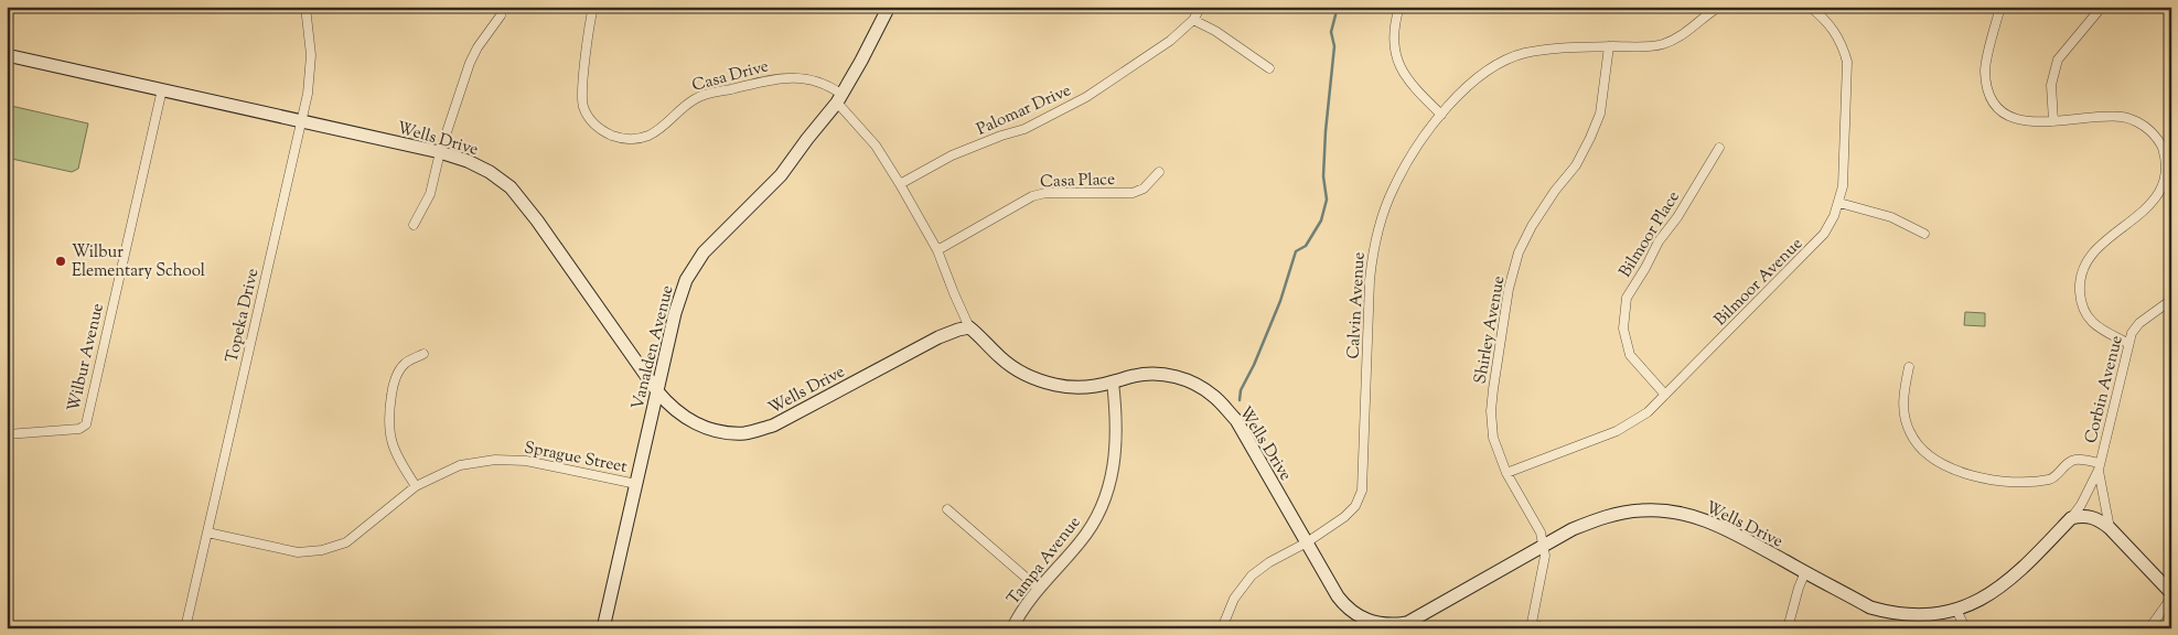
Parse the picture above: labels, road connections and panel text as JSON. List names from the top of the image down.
{
  "streets": {
    "main road": ["Wells Drive", "Vanalden Avenue"],
    "street": [
      "Casa Drive",
      "Palomar Drive",
      "Casa Place",
      "Bilmoor Place",
      "Bilmoor Avenue",
      "Calvin Avenue",
      "Topeka Drive",
      "Shirley Avenue",
      "Wilbur Avenue",
      "Corbin Avenue",
      "Sprague Street",
      "Tampa Avenue"
    ]
  },
  "crossings": [
    ["Casa Drive", "Palomar Drive"],
    ["Casa Drive", "Wells Drive"],
    ["Casa Drive", "Casa Place"],
    ["Casa Drive", "Vanalden Avenue"],
    ["Wells Drive", "Calvin Avenue"],
    ["Wells Drive", "Topeka Drive"],
    ["Wells Drive", "Shirley Avenue"],
    ["Wells Drive", "Vanalden Avenue"],
    ["Wells Drive", "Wilbur Avenue"],
    ["Wells Drive", "Corbin Avenue"],
    ["Wells Drive", "Tampa Avenue"],
    ["Bilmoor Place", "Bilmoor Avenue"],
    ["Bilmoor Avenue", "Shirley Avenue"],
    ["Calvin Avenue", "Shirley Avenue"],
    ["Topeka Drive", "Sprague Street"],
    ["Vanalden Avenue", "Sprague Street"]
  ],
  "places": ["Wilbur Elementary School"]
}
